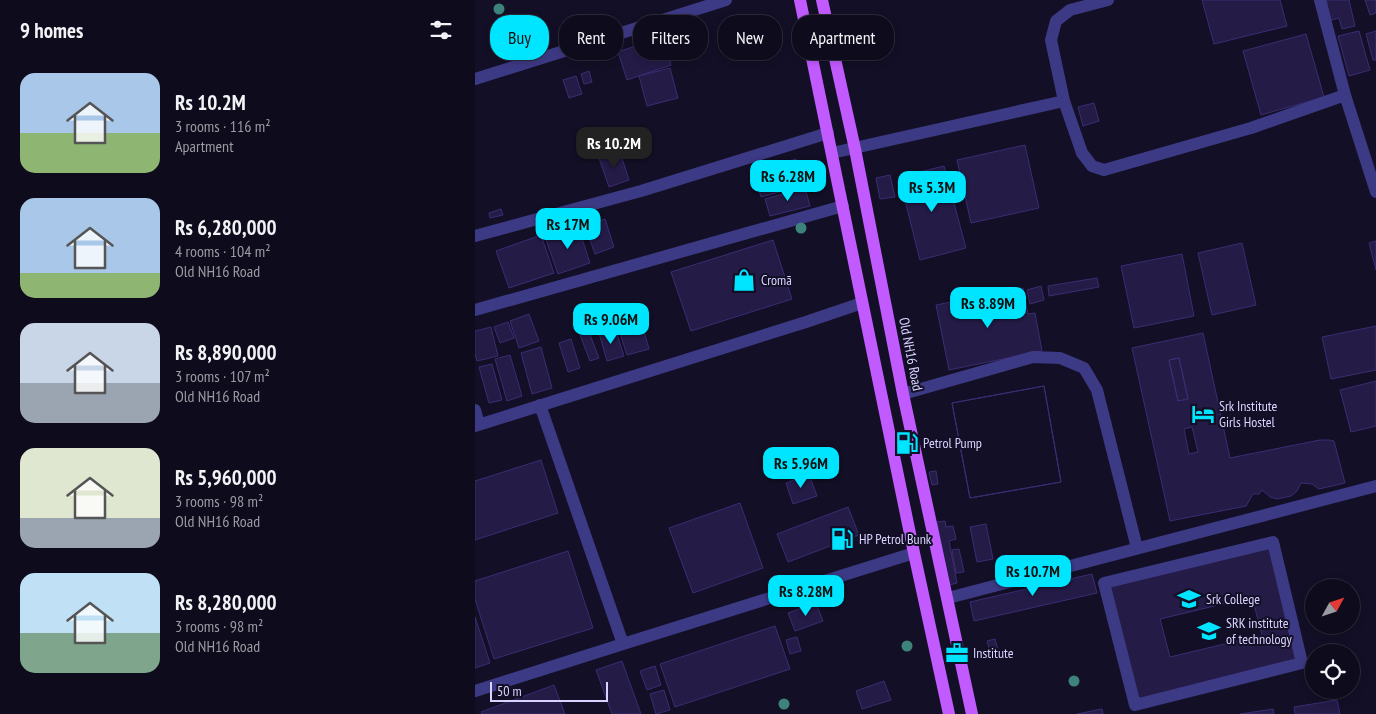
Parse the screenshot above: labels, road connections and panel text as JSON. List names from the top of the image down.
{
  "streets": {
    "main road": ["Old NH16 Road"]
  },
  "places": {
    "shop": ["Cromā"],
    "hotel": ["Srk Institute Girls Hostel"],
    "fuel station": ["Petrol Pump", "HP Petrol Bunk"],
    "school or university": ["Srk College", "SRK institute of technology"],
    "office": ["Institute"]
  },
  "scale_bar": "50 m",
  "north": "top right",
  "page": {
    "heading": "9 homes",
    "chip": [
      "Buy",
      "Rent",
      "Filters",
      "New",
      "Apartment"
    ],
    "list": [
      {
        "name": "Rs 10.2M",
        "note": "3 rooms · 116 m² · Apartment"
      },
      {
        "name": "Rs 6,280,000",
        "note": "4 rooms · 104 m² · Old NH16 Road"
      },
      {
        "name": "Rs 8,890,000",
        "note": "3 rooms · 107 m² · Old NH16 Road"
      },
      {
        "name": "Rs 5,960,000",
        "note": "3 rooms · 98 m² · Old NH16 Road"
      },
      {
        "name": "Rs 8,280,000",
        "note": "3 rooms · 98 m² · Old NH16 Road"
      }
    ],
    "price": [
      "Rs 10.2M",
      "Rs 6.28M",
      "Rs 5.3M",
      "Rs 17M",
      "Rs 8.89M",
      "Rs 9.06M",
      "Rs 5.96M",
      "Rs 10.7M",
      "Rs 8.28M"
    ],
    "scale": "50 m"
  }
}
